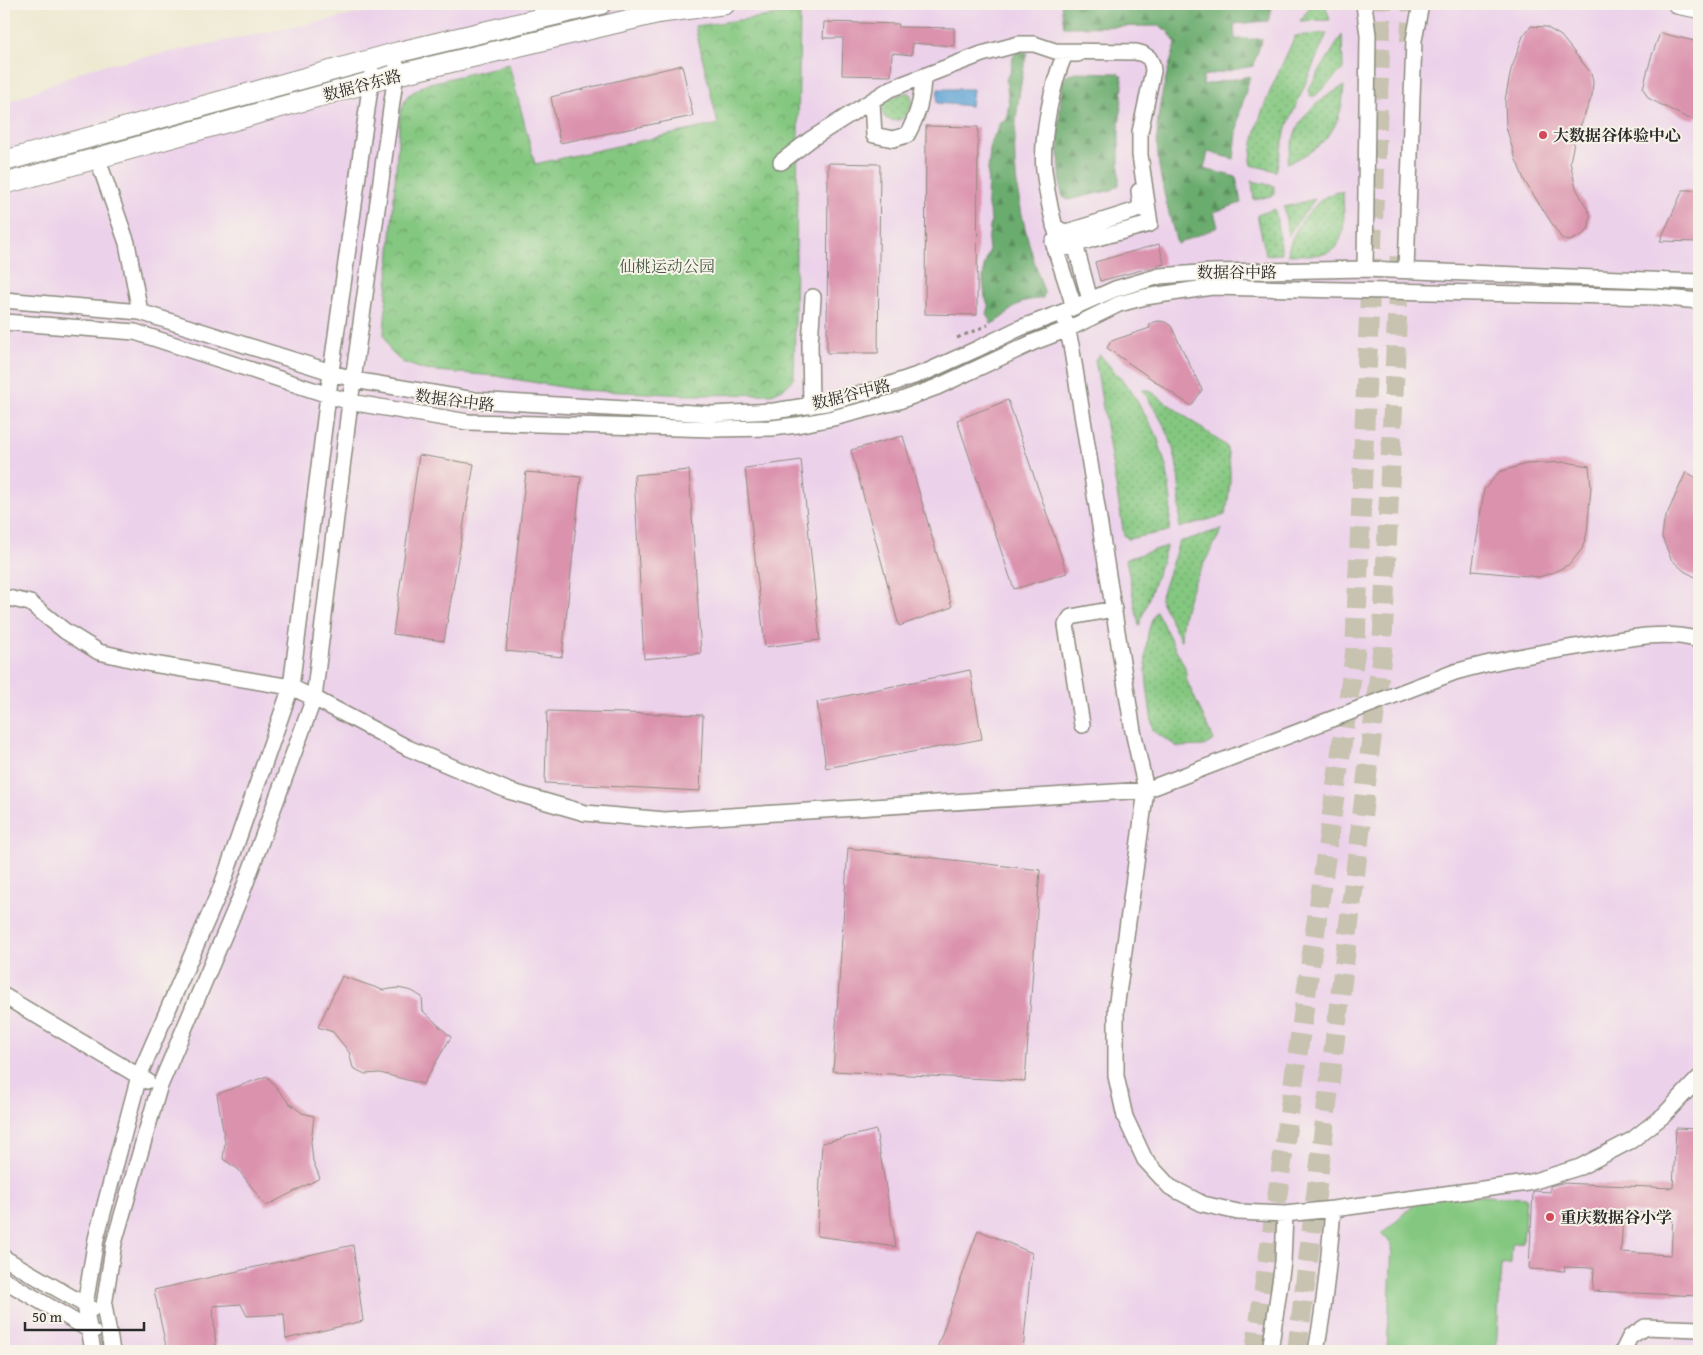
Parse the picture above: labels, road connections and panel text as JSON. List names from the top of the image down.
{
  "streets": {
    "main road": ["数据谷东路"],
    "street": ["数据谷中路"]
  },
  "parks": ["仙桃运动公园"],
  "places": ["大数据谷体验中心", "重庆数据谷小学"],
  "scale_bar": "50 m"
}
